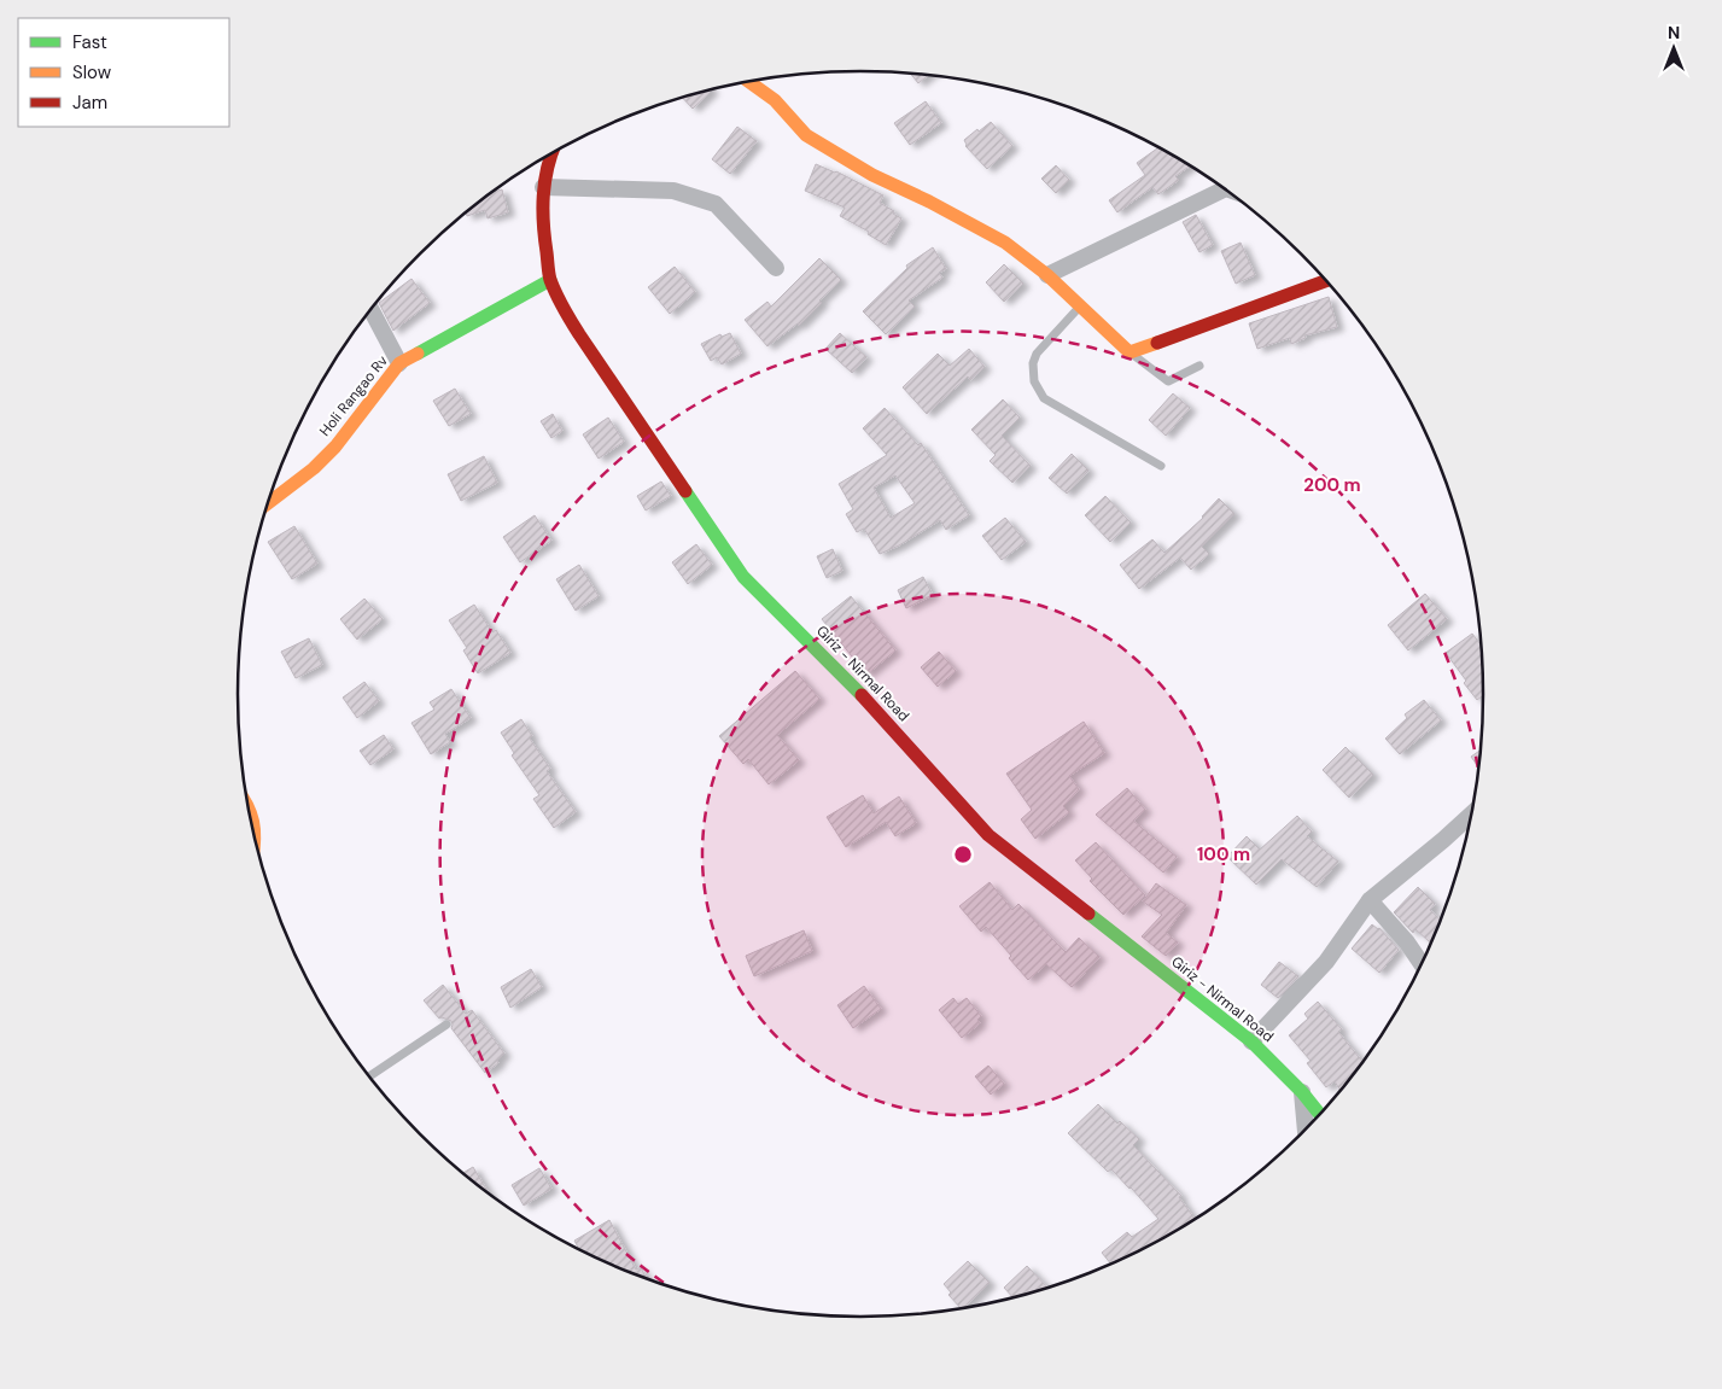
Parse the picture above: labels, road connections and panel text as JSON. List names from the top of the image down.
{
  "streets": {
    "main road": ["Holi Rangao Rv", "Giriz - Nirmal Road"]
  },
  "crossings": [
    ["Holi Rangao Rv", "Giriz - Nirmal Road"]
  ],
  "legend": ["Fast", "Slow", "Jam"],
  "north": "top",
  "rings": ["200 m", "100 m"]
}
